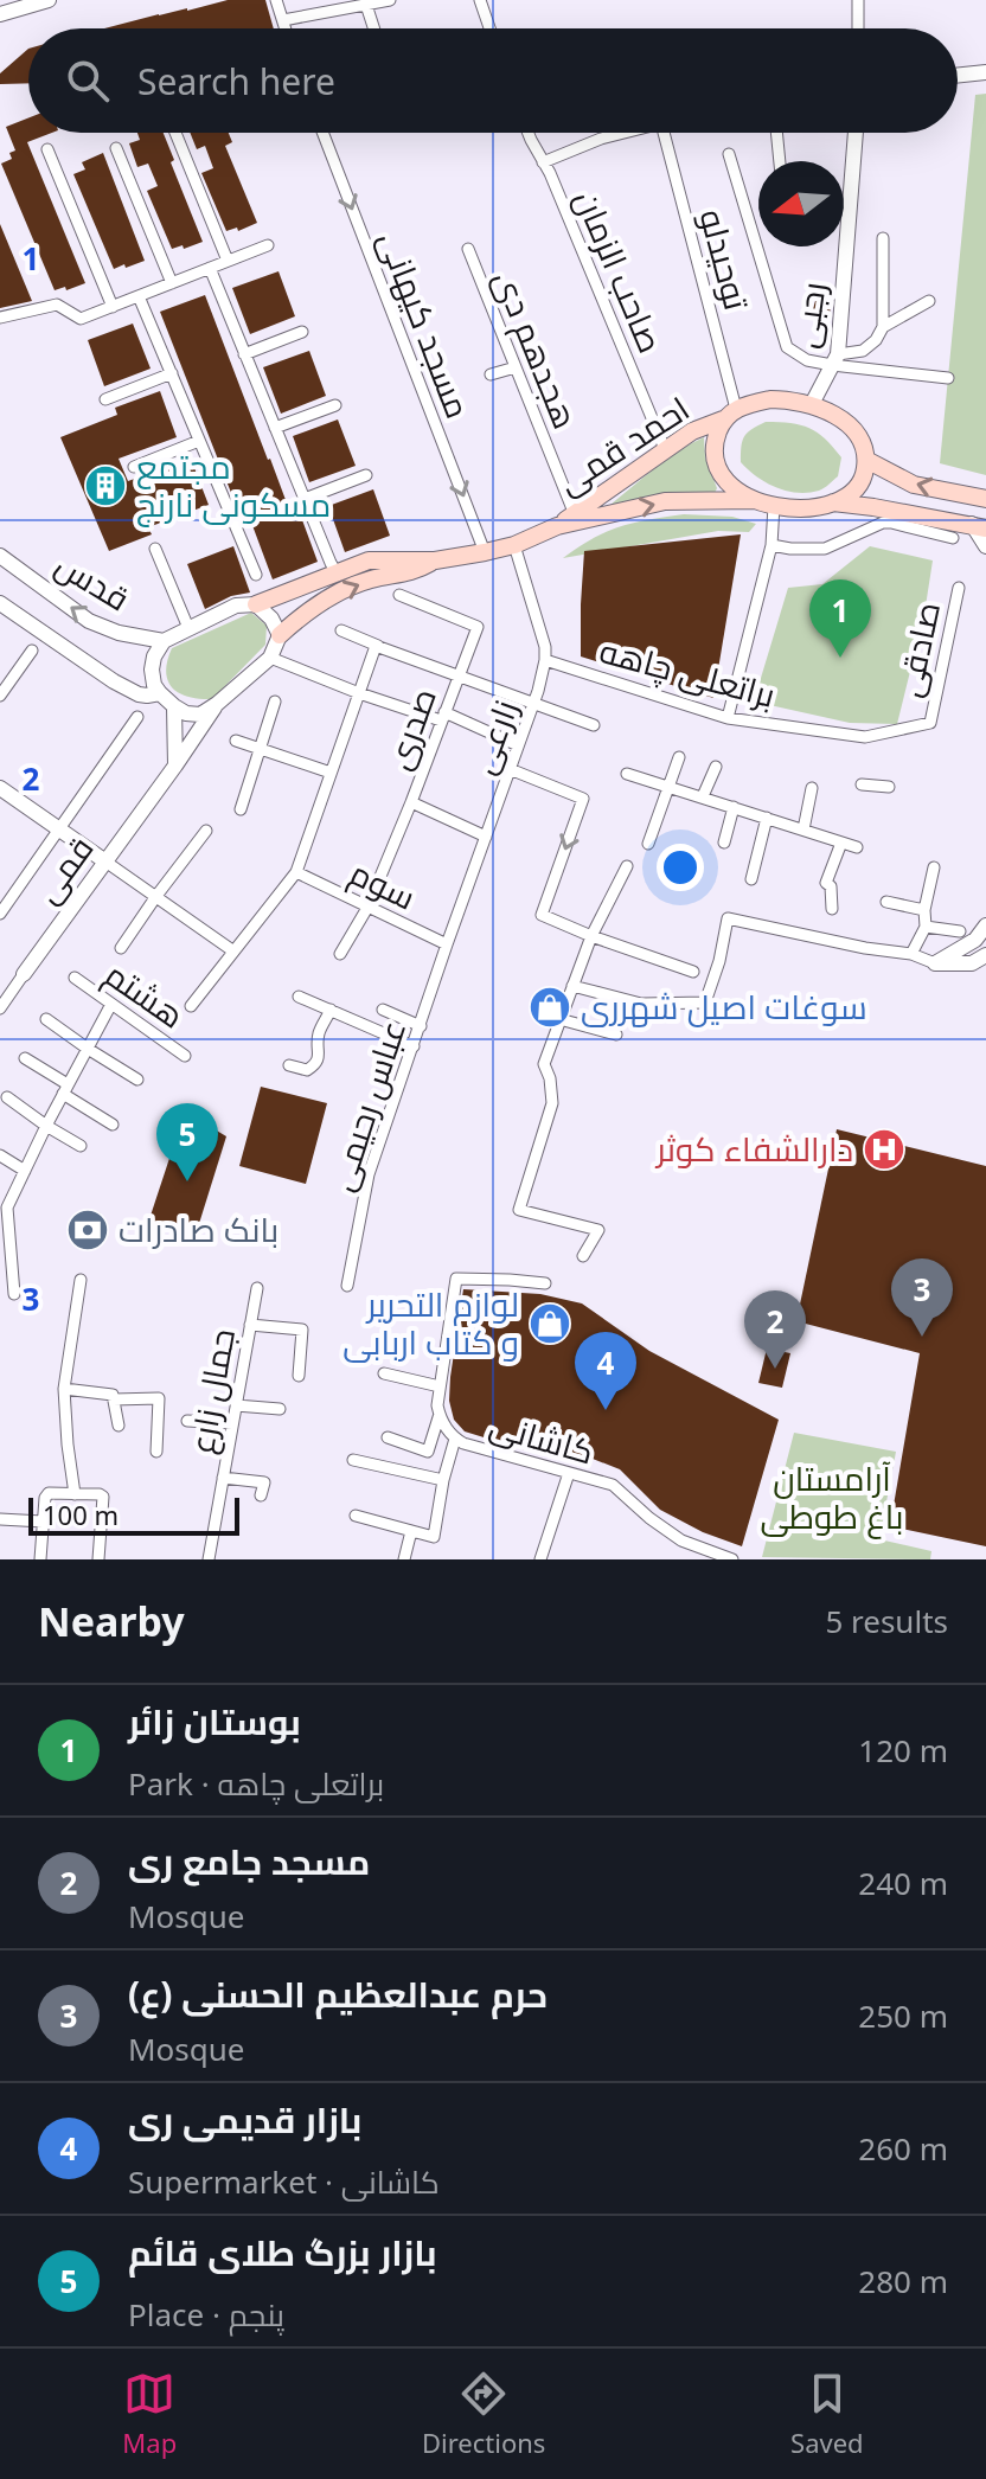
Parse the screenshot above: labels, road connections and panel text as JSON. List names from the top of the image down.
{
  "streets": {
    "main road": ["احمد قمی"],
    "street": [
      "توحیدلو",
      "صاحب الزمان",
      "رجبی",
      "مسجد کیهانی",
      "هجدهم دی",
      "قدس",
      "صادقی",
      "براتعلی چاهه",
      "صدری",
      "زارعی",
      "قمی",
      "سوم",
      "هشتم",
      "عباس رحیمی",
      "جمال زارع",
      "کاشانی"
    ]
  },
  "crossings": [
    ["توحیدلو", "رجبی"],
    ["توحیدلو", "احمد قمی"],
    ["صاحب الزمان", "احمد قمی"],
    ["رجبی", "احمد قمی"],
    ["مسجد کیهانی", "احمد قمی"],
    ["هجدهم دی", "احمد قمی"],
    ["احمد قمی", "زارعی"],
    ["قدس", "قمی"],
    ["صادقی", "براتعلی چاهه"],
    ["براتعلی چاهه", "زارعی"],
    ["صدری", "سوم"],
    ["زارعی", "سوم"],
    ["زارعی", "عباس رحیمی"],
    ["سوم", "عباس رحیمی"]
  ],
  "one_way": ["مسجد کیهانی"],
  "parks": ["آرامستان باغ طوطی"],
  "places": {
    "building": ["مجتمع مسکونی نارنج"],
    "shop": ["سوغات اصیل شهرری", "لوازم التحریر و کتاب اربابی"],
    "hospital": ["دارالشفاء کوثر"],
    "bank": ["بانک صادرات"]
  },
  "scale_bar": "100 m",
  "north": "left",
  "page": {
    "search": "Search here",
    "pins": [
      "1",
      "5",
      "3",
      "2",
      "4"
    ],
    "scale": "100 m",
    "heading": ["Nearby", "5 results"],
    "list": [
      {
        "mark": "1",
        "name": "بوستان زائر",
        "note": "Park · براتعلی چاهه",
        "value": "120 m"
      },
      {
        "mark": "2",
        "name": "مسجد جامع ری",
        "note": "Mosque",
        "value": "240 m"
      },
      {
        "mark": "3",
        "name": "حرم عبدالعظیم الحسنی (ع)",
        "note": "Mosque",
        "value": "250 m"
      },
      {
        "mark": "4",
        "name": "بازار قدیمی ری",
        "note": "Supermarket · کاشانی",
        "value": "260 m"
      },
      {
        "mark": "5",
        "name": "بازار بزرگ طلای قائم",
        "note": "Place · پنجم",
        "value": "280 m"
      }
    ],
    "nav": ["Map", "Directions", "Saved"]
  },
  "grid": {
    "rows": ["1", "2", "3"]
  }
}
